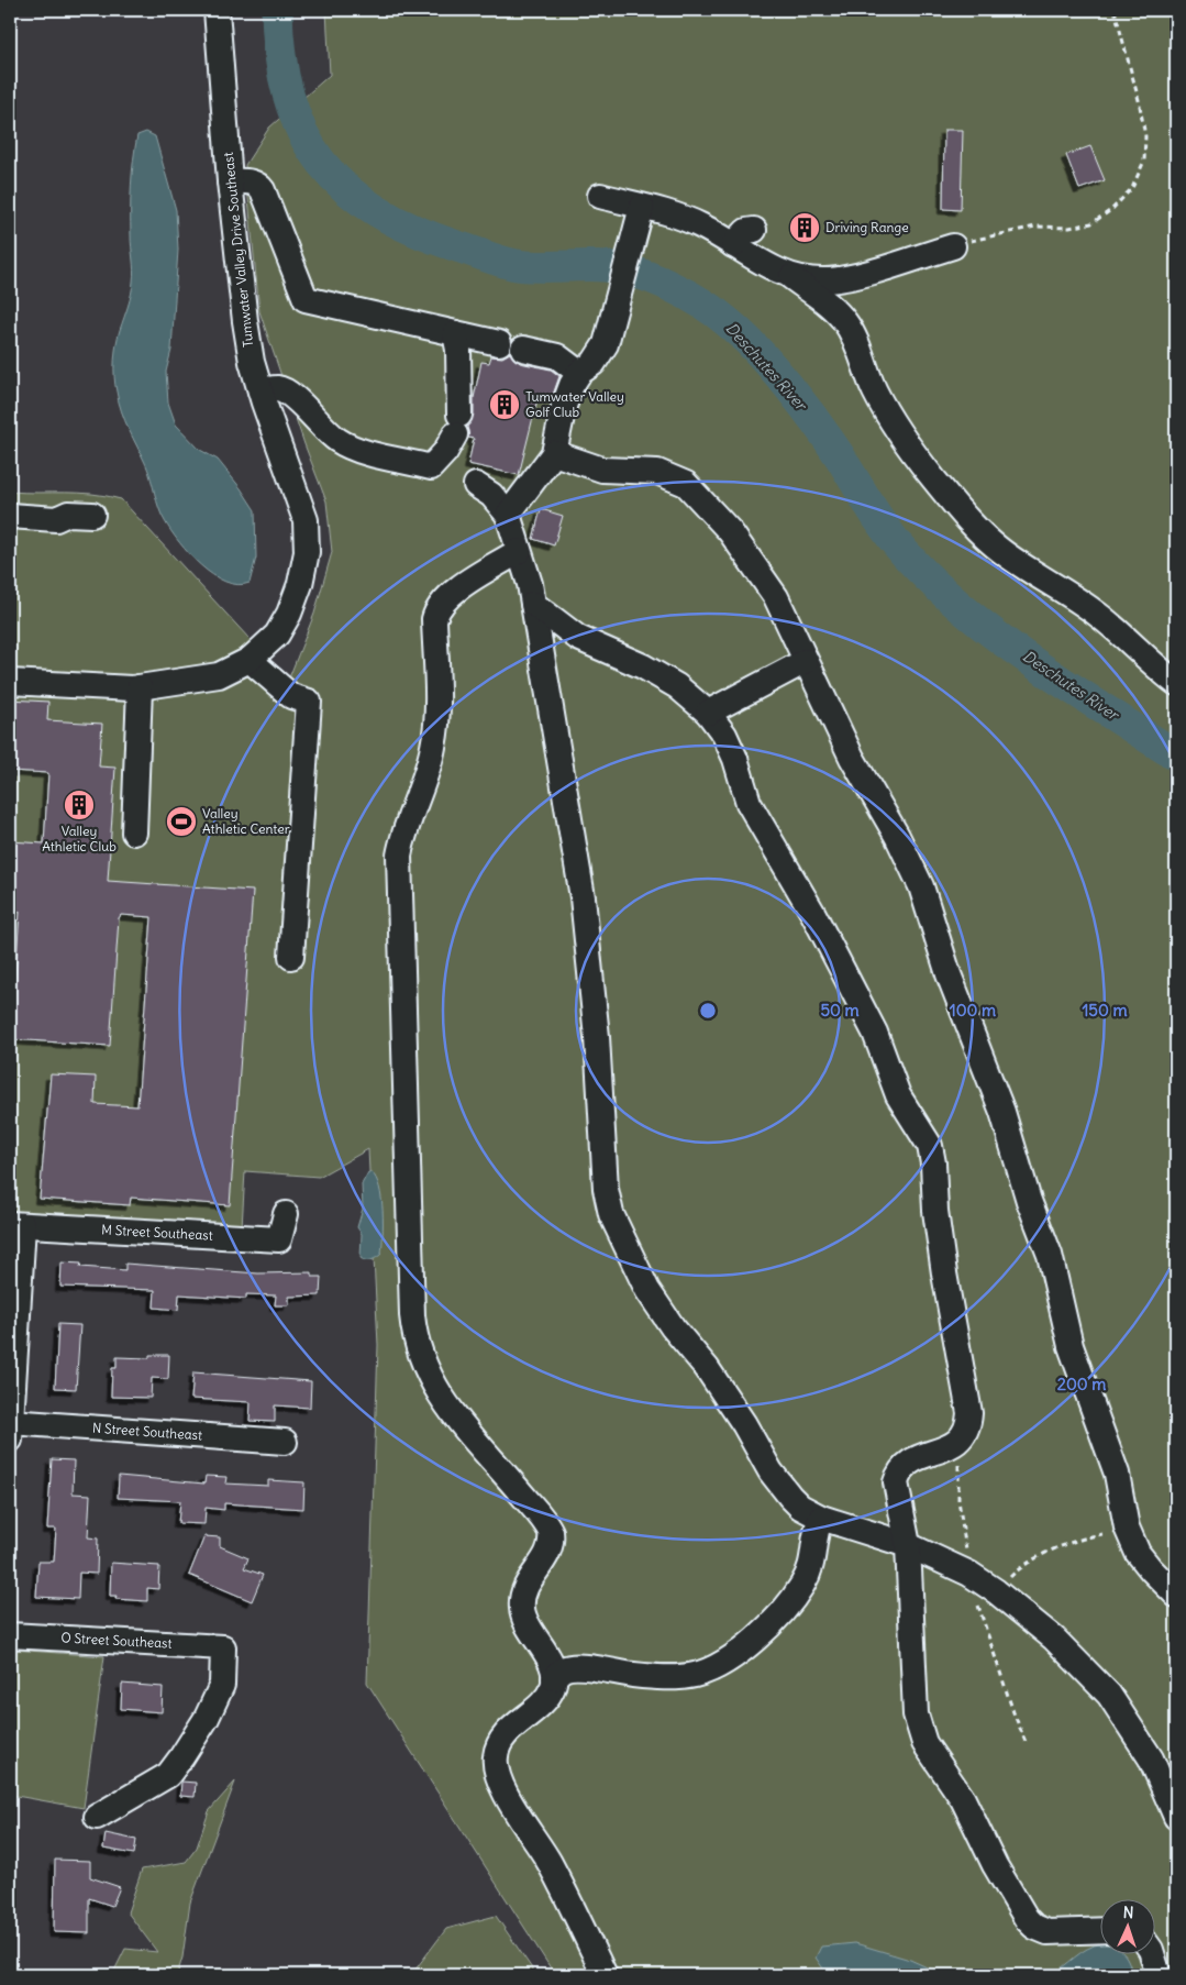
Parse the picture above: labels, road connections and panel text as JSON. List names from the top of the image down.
{
  "streets": {
    "street": [
      "Tumwater Valley Drive Southeast",
      "M Street Southeast",
      "N Street Southeast",
      "O Street Southeast"
    ]
  },
  "water": ["Deschutes River"],
  "places": {
    "building": ["Driving Range", "Tumwater Valley Golf Club", "Valley Athletic Club"],
    "sports": ["Valley Athletic Center"]
  },
  "north": "top",
  "rings": [
    "50 m",
    "100 m",
    "150 m",
    "200 m"
  ]
}
